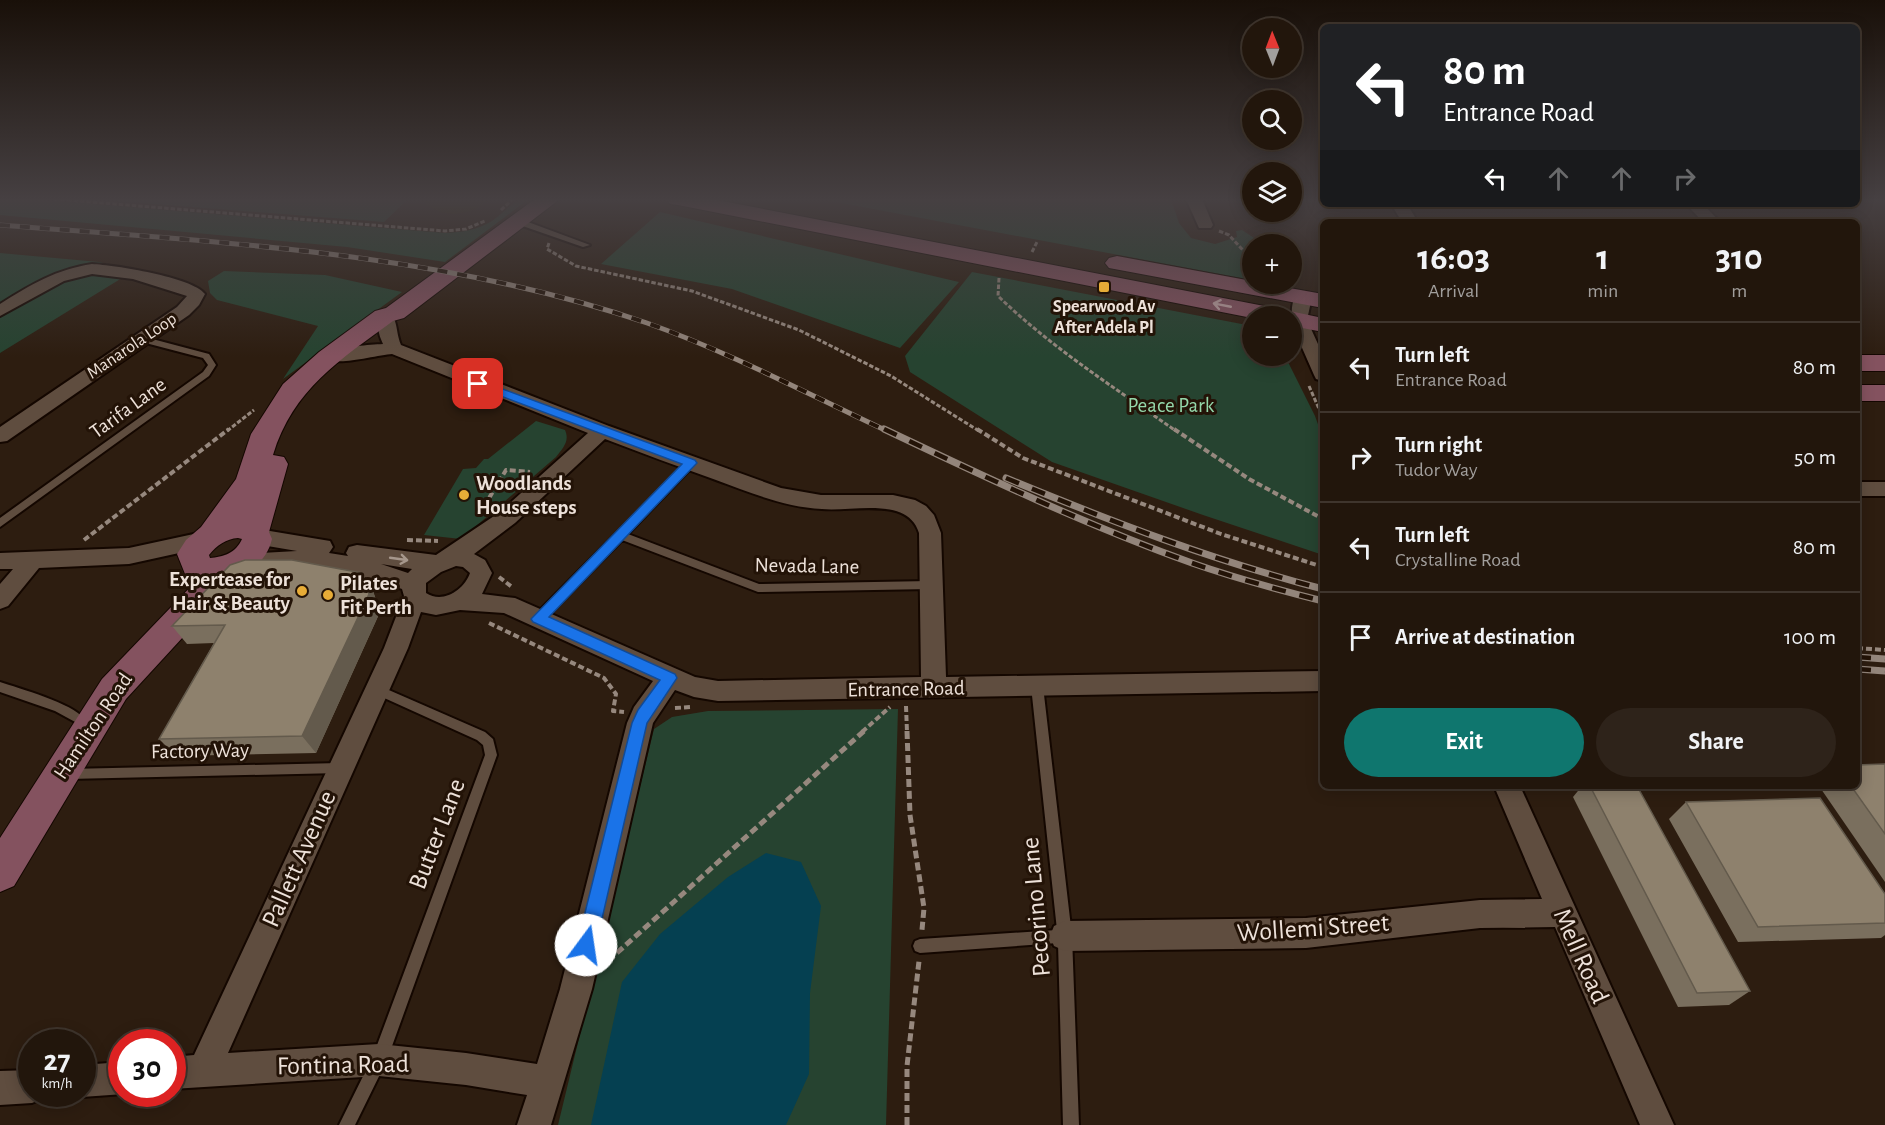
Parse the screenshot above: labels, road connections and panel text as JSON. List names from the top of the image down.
{
  "streets": {
    "main road": ["Hamilton Road"],
    "street": [
      "Manarola Loop",
      "Entrance Road",
      "Pallett Avenue",
      "Wollemi Street",
      "Mell Road",
      "Fontina Road"
    ],
    "lane": [
      "Tarifa Lane",
      "Nevada Lane",
      "Factory Way",
      "Butter Lane",
      "Pecorino Lane"
    ]
  },
  "crossings": [
    ["Manarola Loop", "Tarifa Lane"],
    ["Entrance Road", "Pallett Avenue"],
    ["Entrance Road", "Pecorino Lane"],
    ["Hamilton Road", "Factory Way"],
    ["Factory Way", "Pallett Avenue"],
    ["Butter Lane", "Pallett Avenue"],
    ["Butter Lane", "Fontina Road"],
    ["Pallett Avenue", "Fontina Road"],
    ["Pecorino Lane", "Wollemi Street"],
    ["Wollemi Street", "Mell Road"]
  ],
  "parks": ["Peace Park"],
  "places": {
    "transit": ["Spearwood Av After Adela Pl"],
    "other": ["Woodlands House steps", "Expertease for Hair & Beauty", "Pilates Fit Perth"]
  },
  "north": "top",
  "page": {
    "map_buttons": ["+", "−"],
    "turn": ["80 m", "Entrance Road"],
    "eta": [
      "16:03",
      "Arrival",
      "1",
      "min",
      "310",
      "m"
    ],
    "list": [
      {
        "name": "Turn left",
        "note": "Entrance Road",
        "value": "80 m"
      },
      {
        "name": "Turn right",
        "note": "Tudor Way",
        "value": "50 m"
      },
      {
        "name": "Turn left",
        "note": "Crystalline Road",
        "value": "80 m"
      },
      {
        "name": "Arrive at destination",
        "value": "100 m"
      }
    ],
    "buttons": ["Exit", "Share"],
    "speed": "27 km/h",
    "limit": "30"
  }
}
